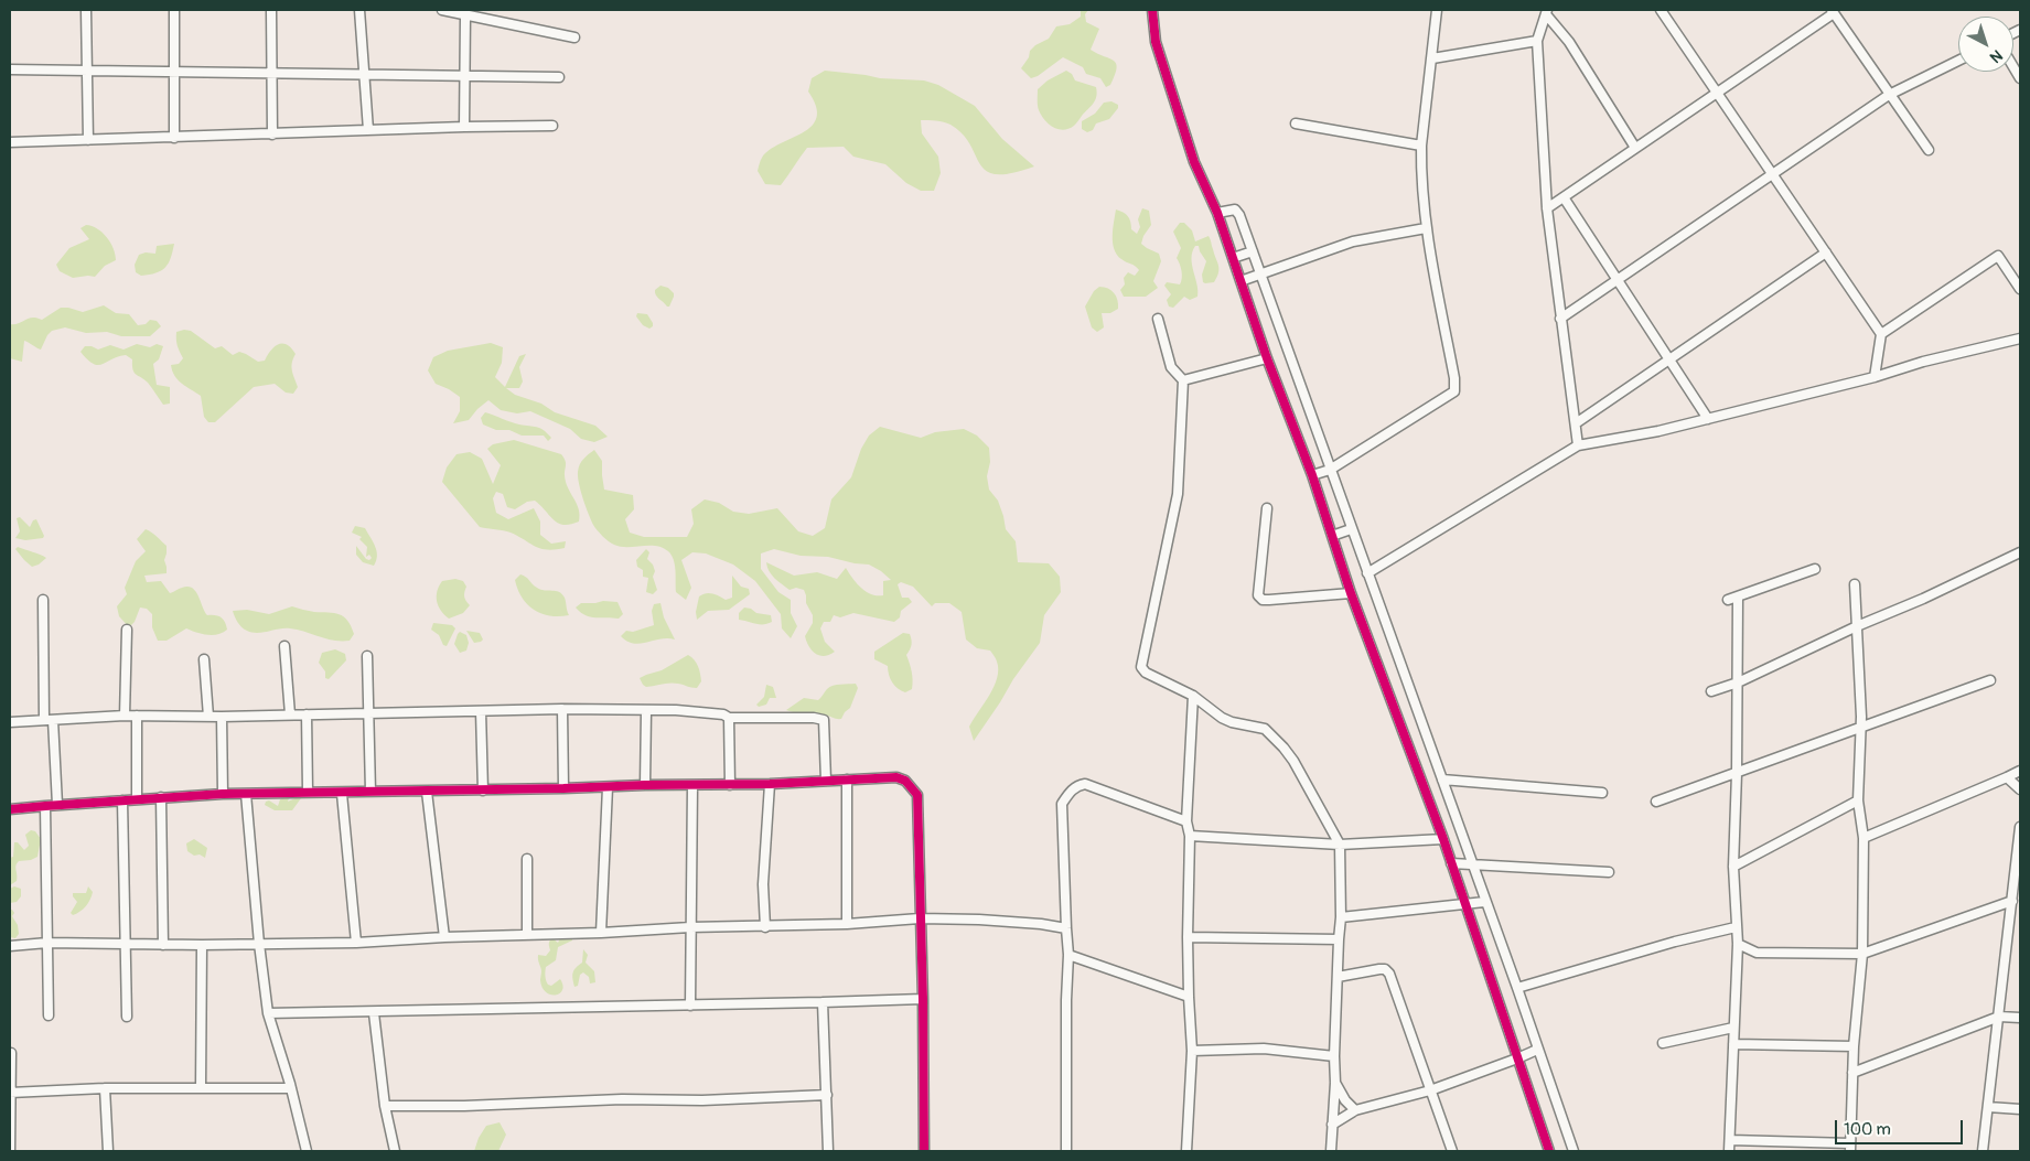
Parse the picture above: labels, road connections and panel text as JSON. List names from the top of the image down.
{
  "scale_bar": "100 m",
  "north": "bottom right"
}
